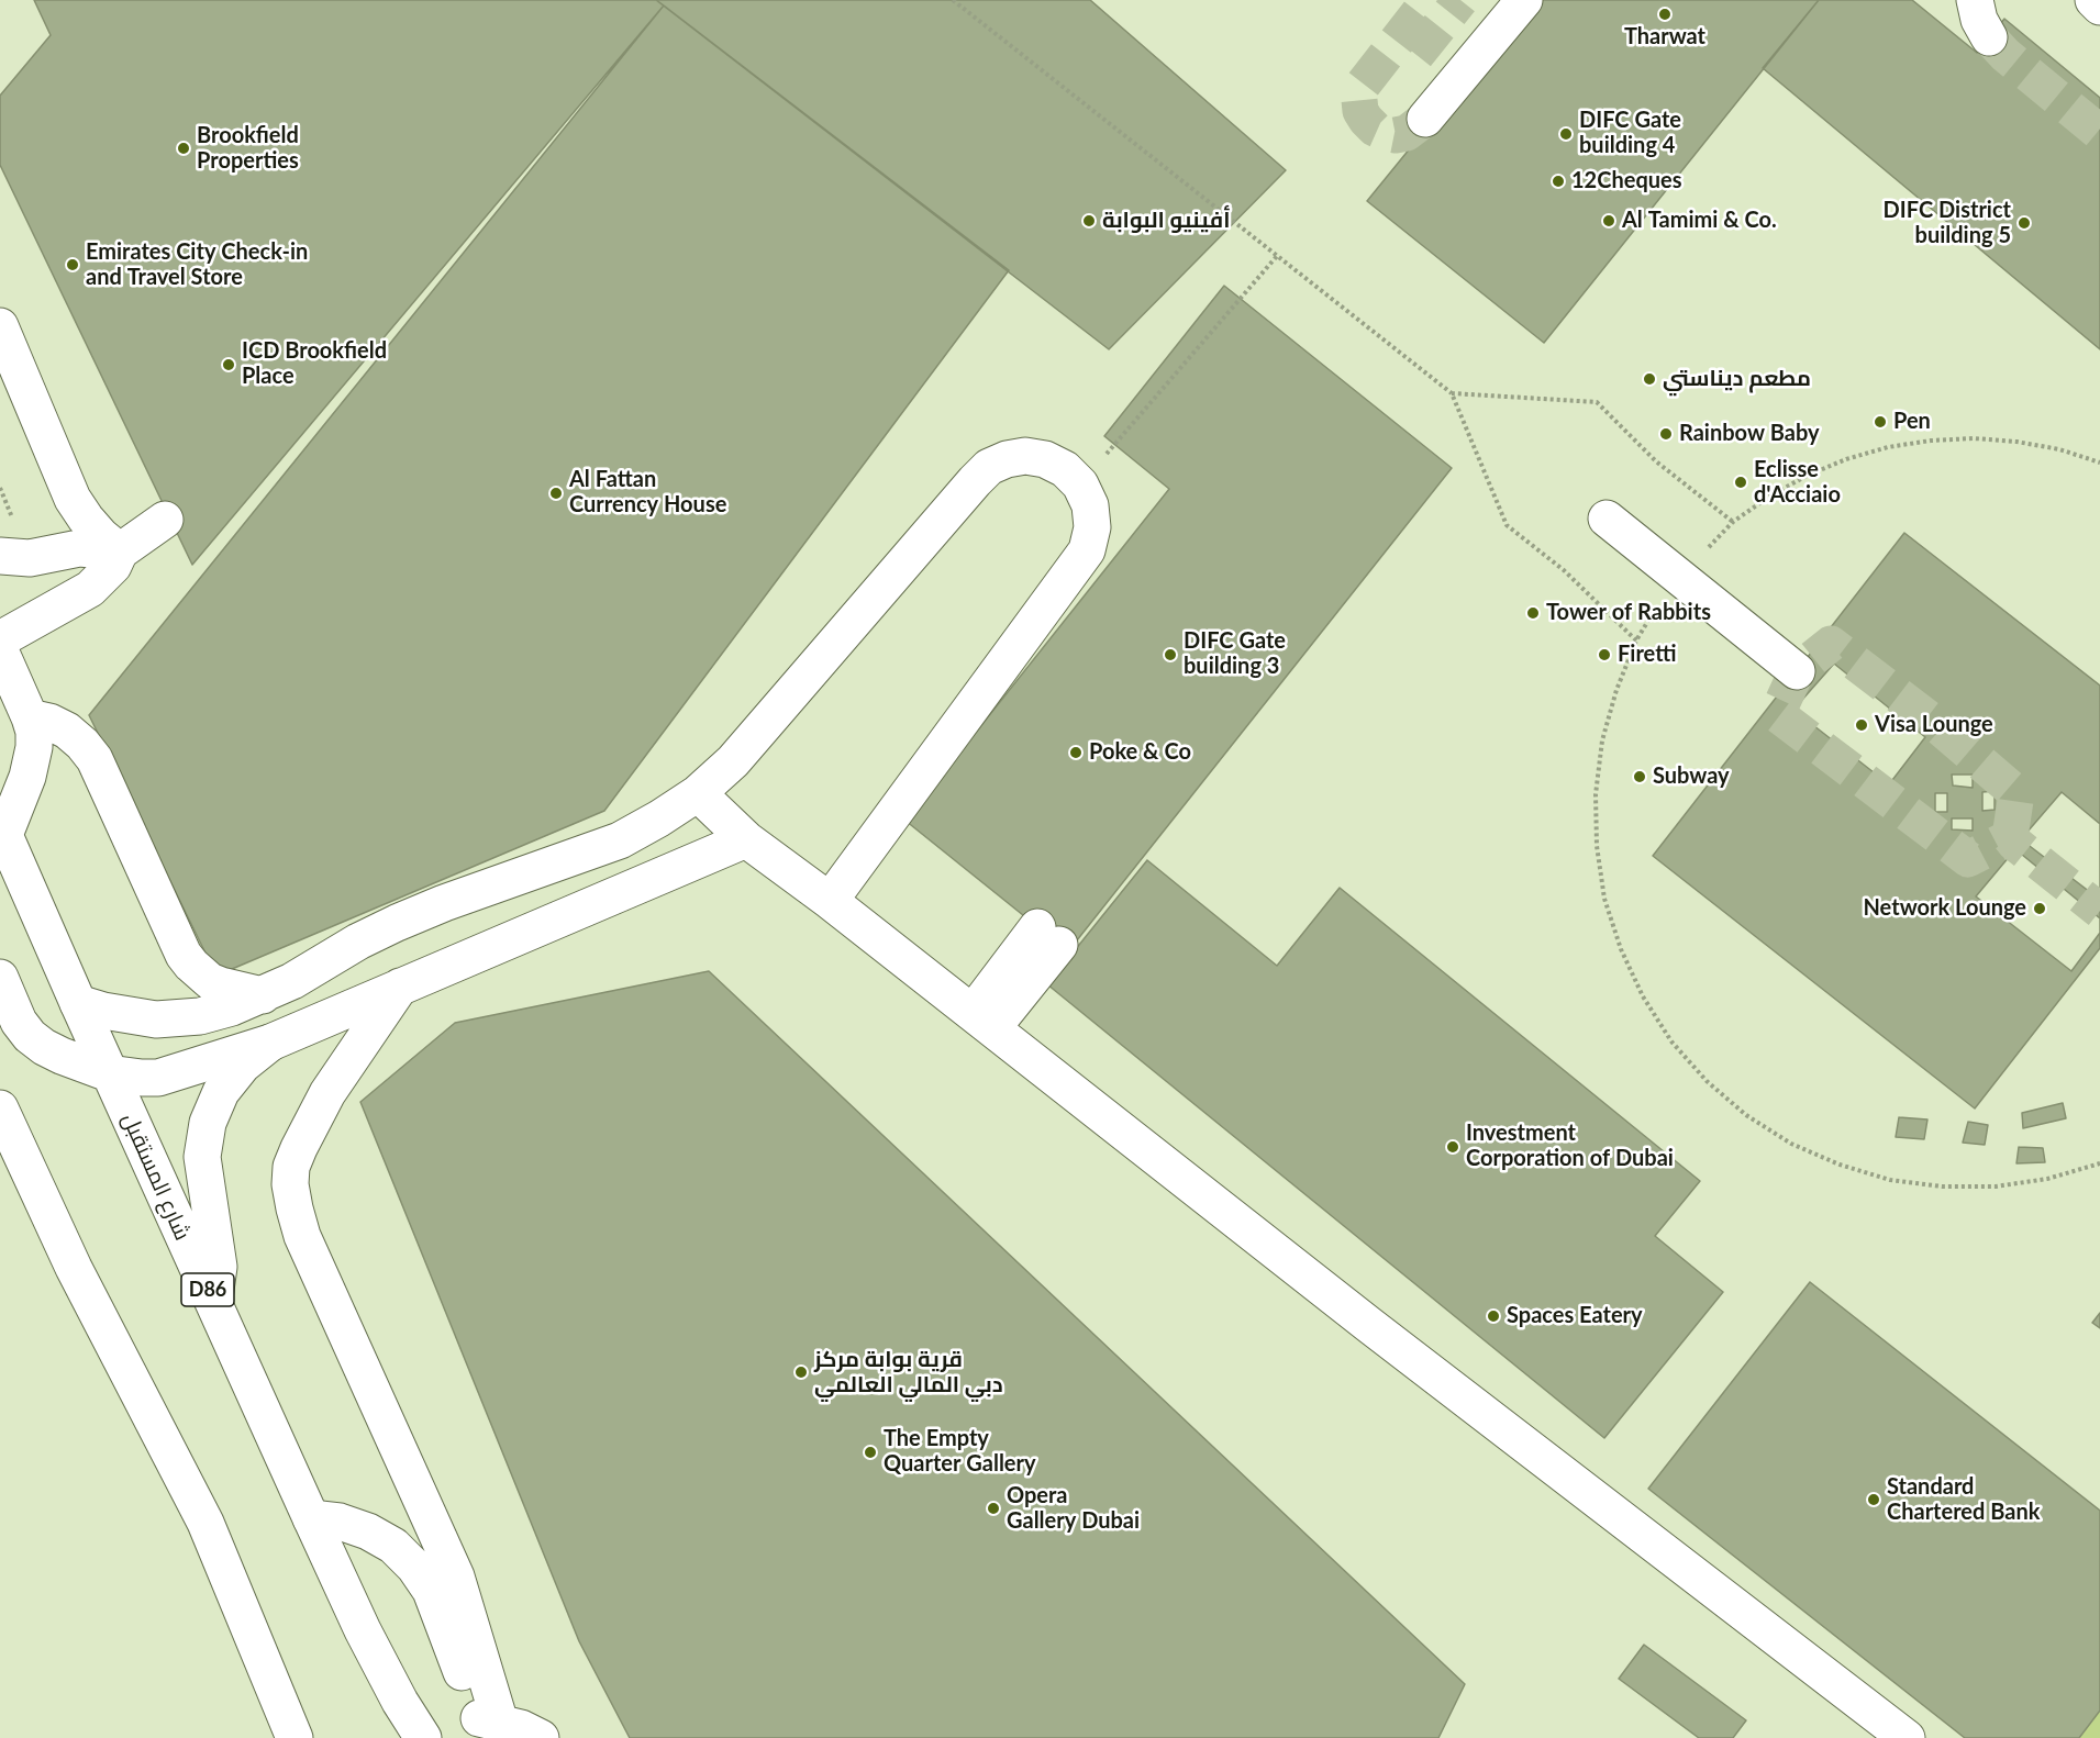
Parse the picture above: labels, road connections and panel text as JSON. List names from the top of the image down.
{
  "streets": {
    "main road": ["شارع المستقبل", "D86"]
  },
  "places": [
    "Tharwat",
    "DIFC Gate building 4",
    "Brookfield Properties",
    "12Cheques",
    "أفينيو البوابة",
    "Al Tamimi & Co.",
    "DIFC District building 5",
    "Emirates City Check-in and Travel Store",
    "ICD Brookfield Place",
    "مطعم ديناستي",
    "Pen",
    "Rainbow Baby",
    "Eclisse d'Acciaio",
    "Al Fattan Currency House",
    "Tower of Rabbits",
    "DIFC Gate building 3",
    "Firetti",
    "Visa Lounge",
    "Poke & Co",
    "Subway",
    "Network Lounge",
    "Investment Corporation of Dubai",
    "Spaces Eatery",
    "قرية بوابة مركز دبي المالي العالمي",
    "The Empty Quarter Gallery",
    "Standard Chartered Bank",
    "Opera Gallery Dubai"
  ]
}
